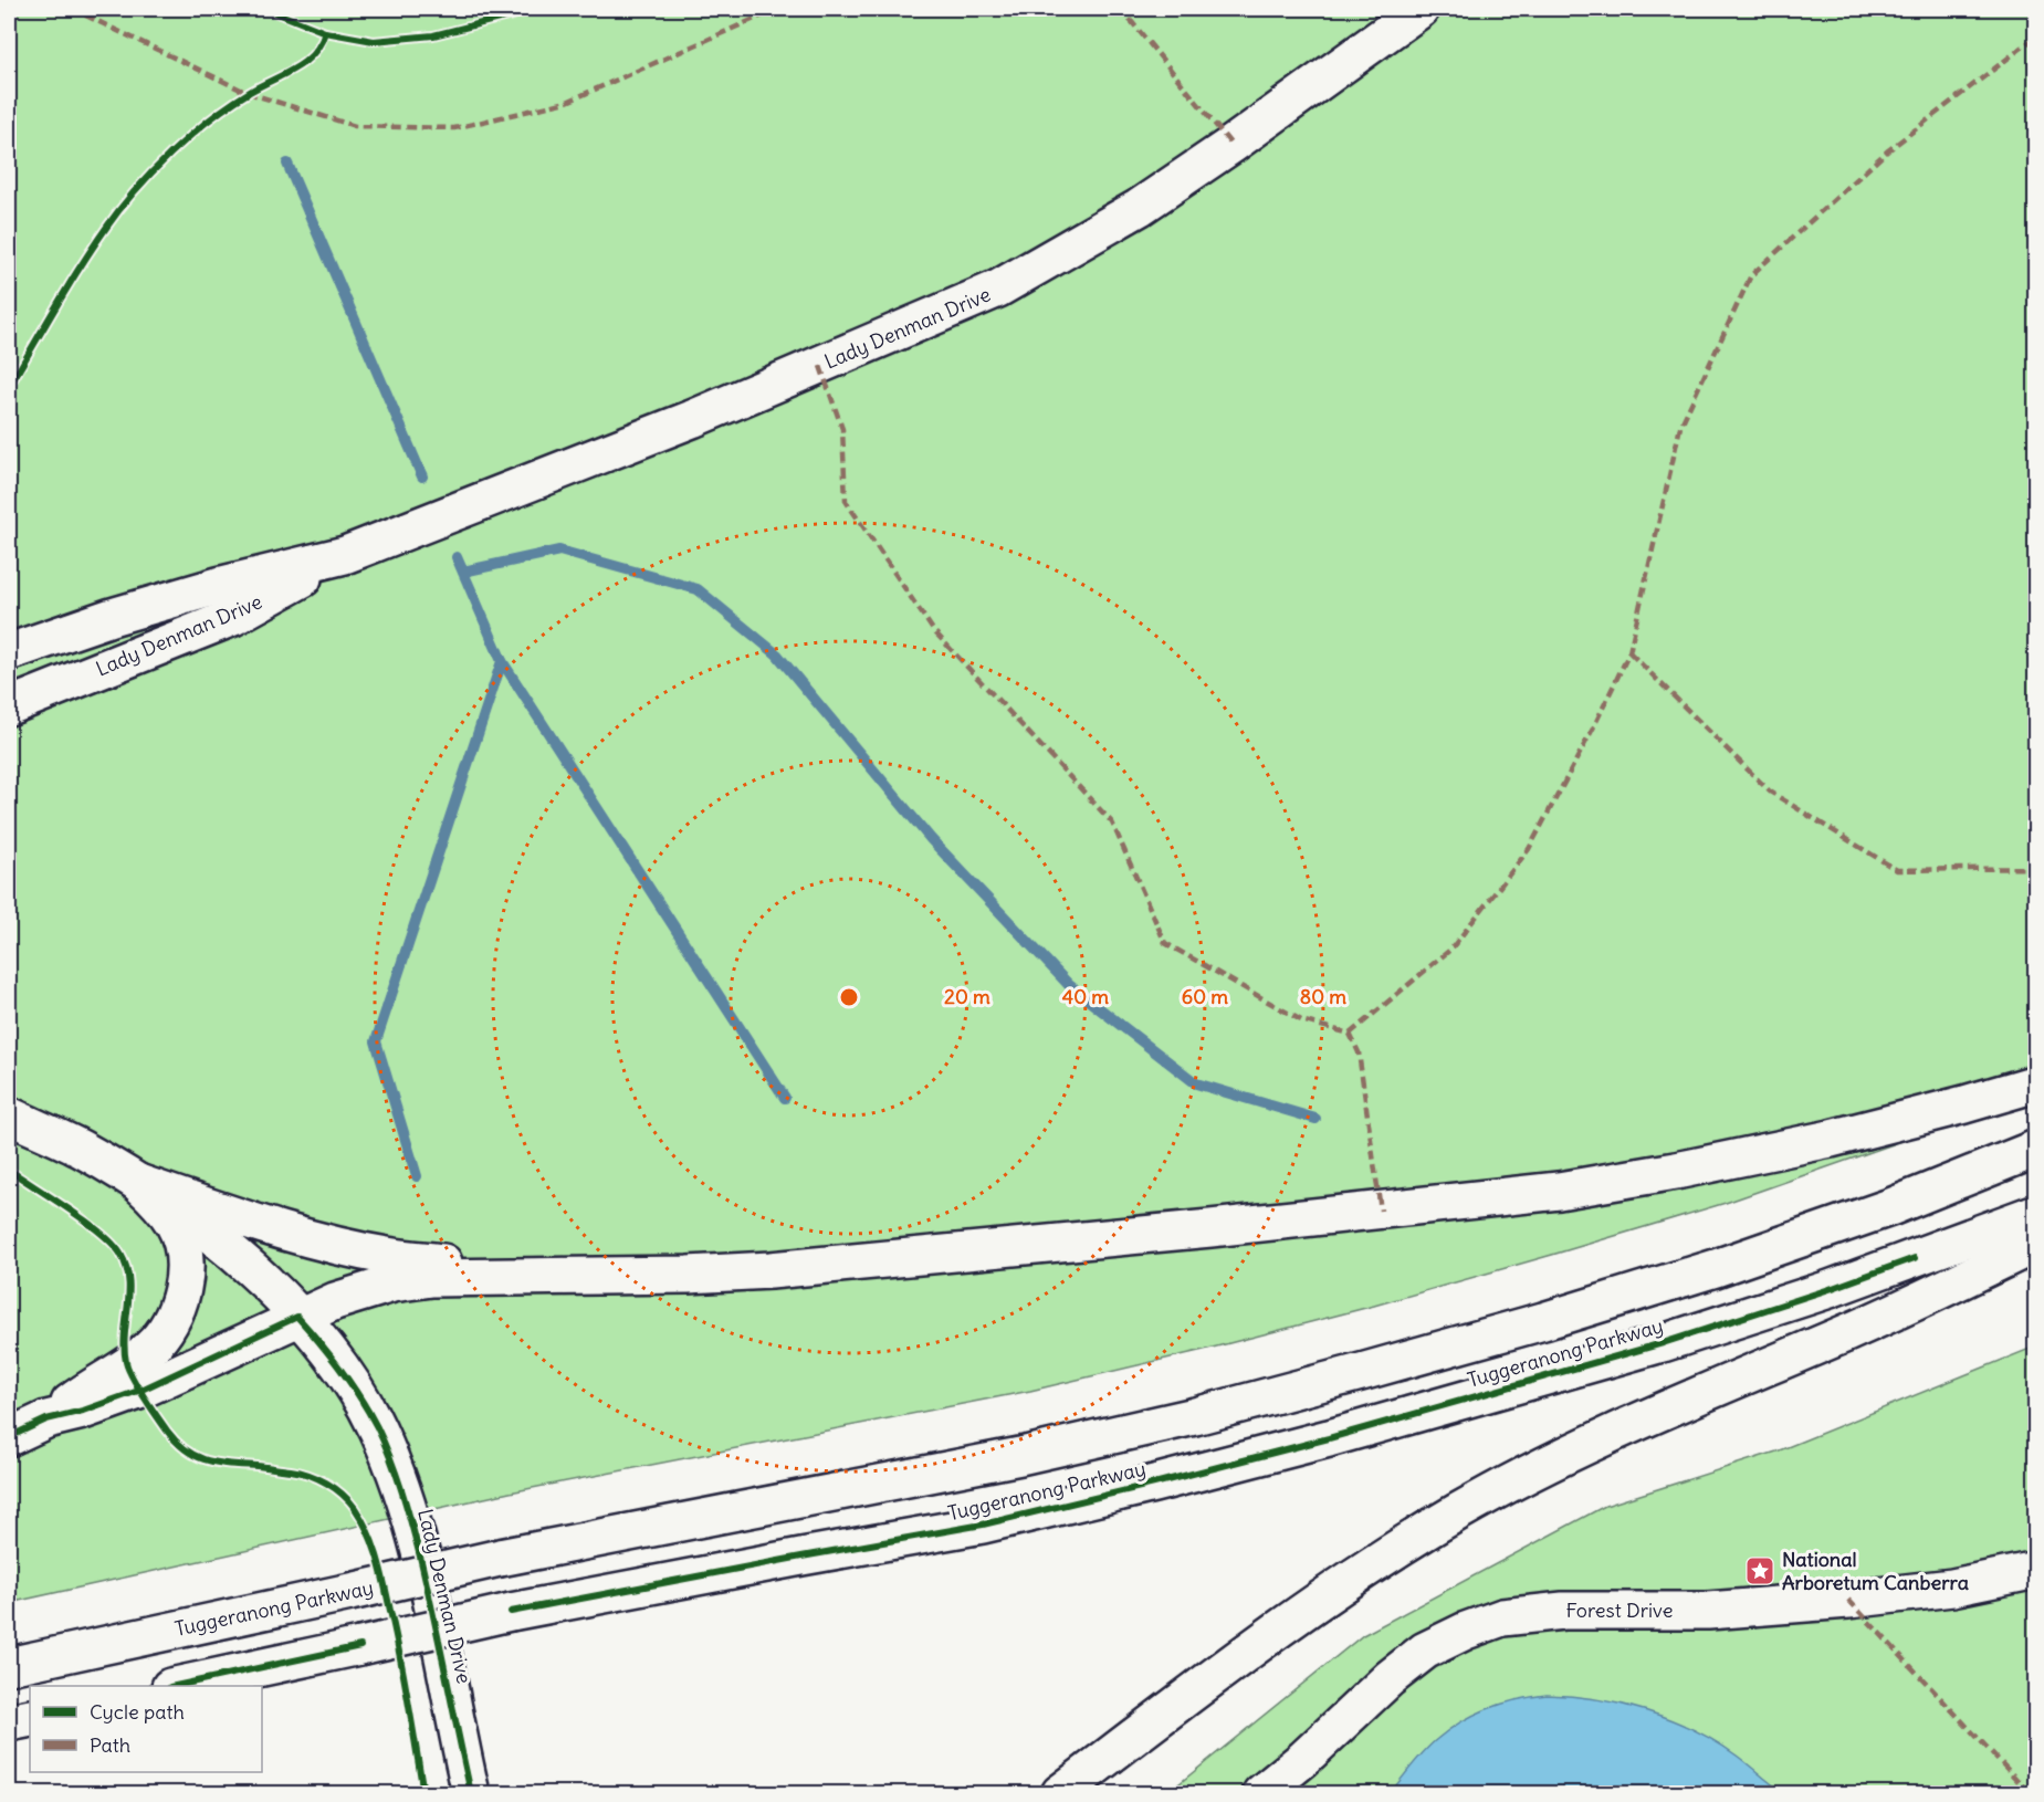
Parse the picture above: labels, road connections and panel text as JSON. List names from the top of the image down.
{
  "streets": {
    "main road": ["Lady Denman Drive", "Tuggeranong Parkway", "Forest Drive"]
  },
  "places": {
    "place": ["National Arboretum Canberra"]
  },
  "legend": ["Cycle path", "Path"],
  "rings": [
    "20 m",
    "40 m",
    "60 m",
    "80 m"
  ]
}
